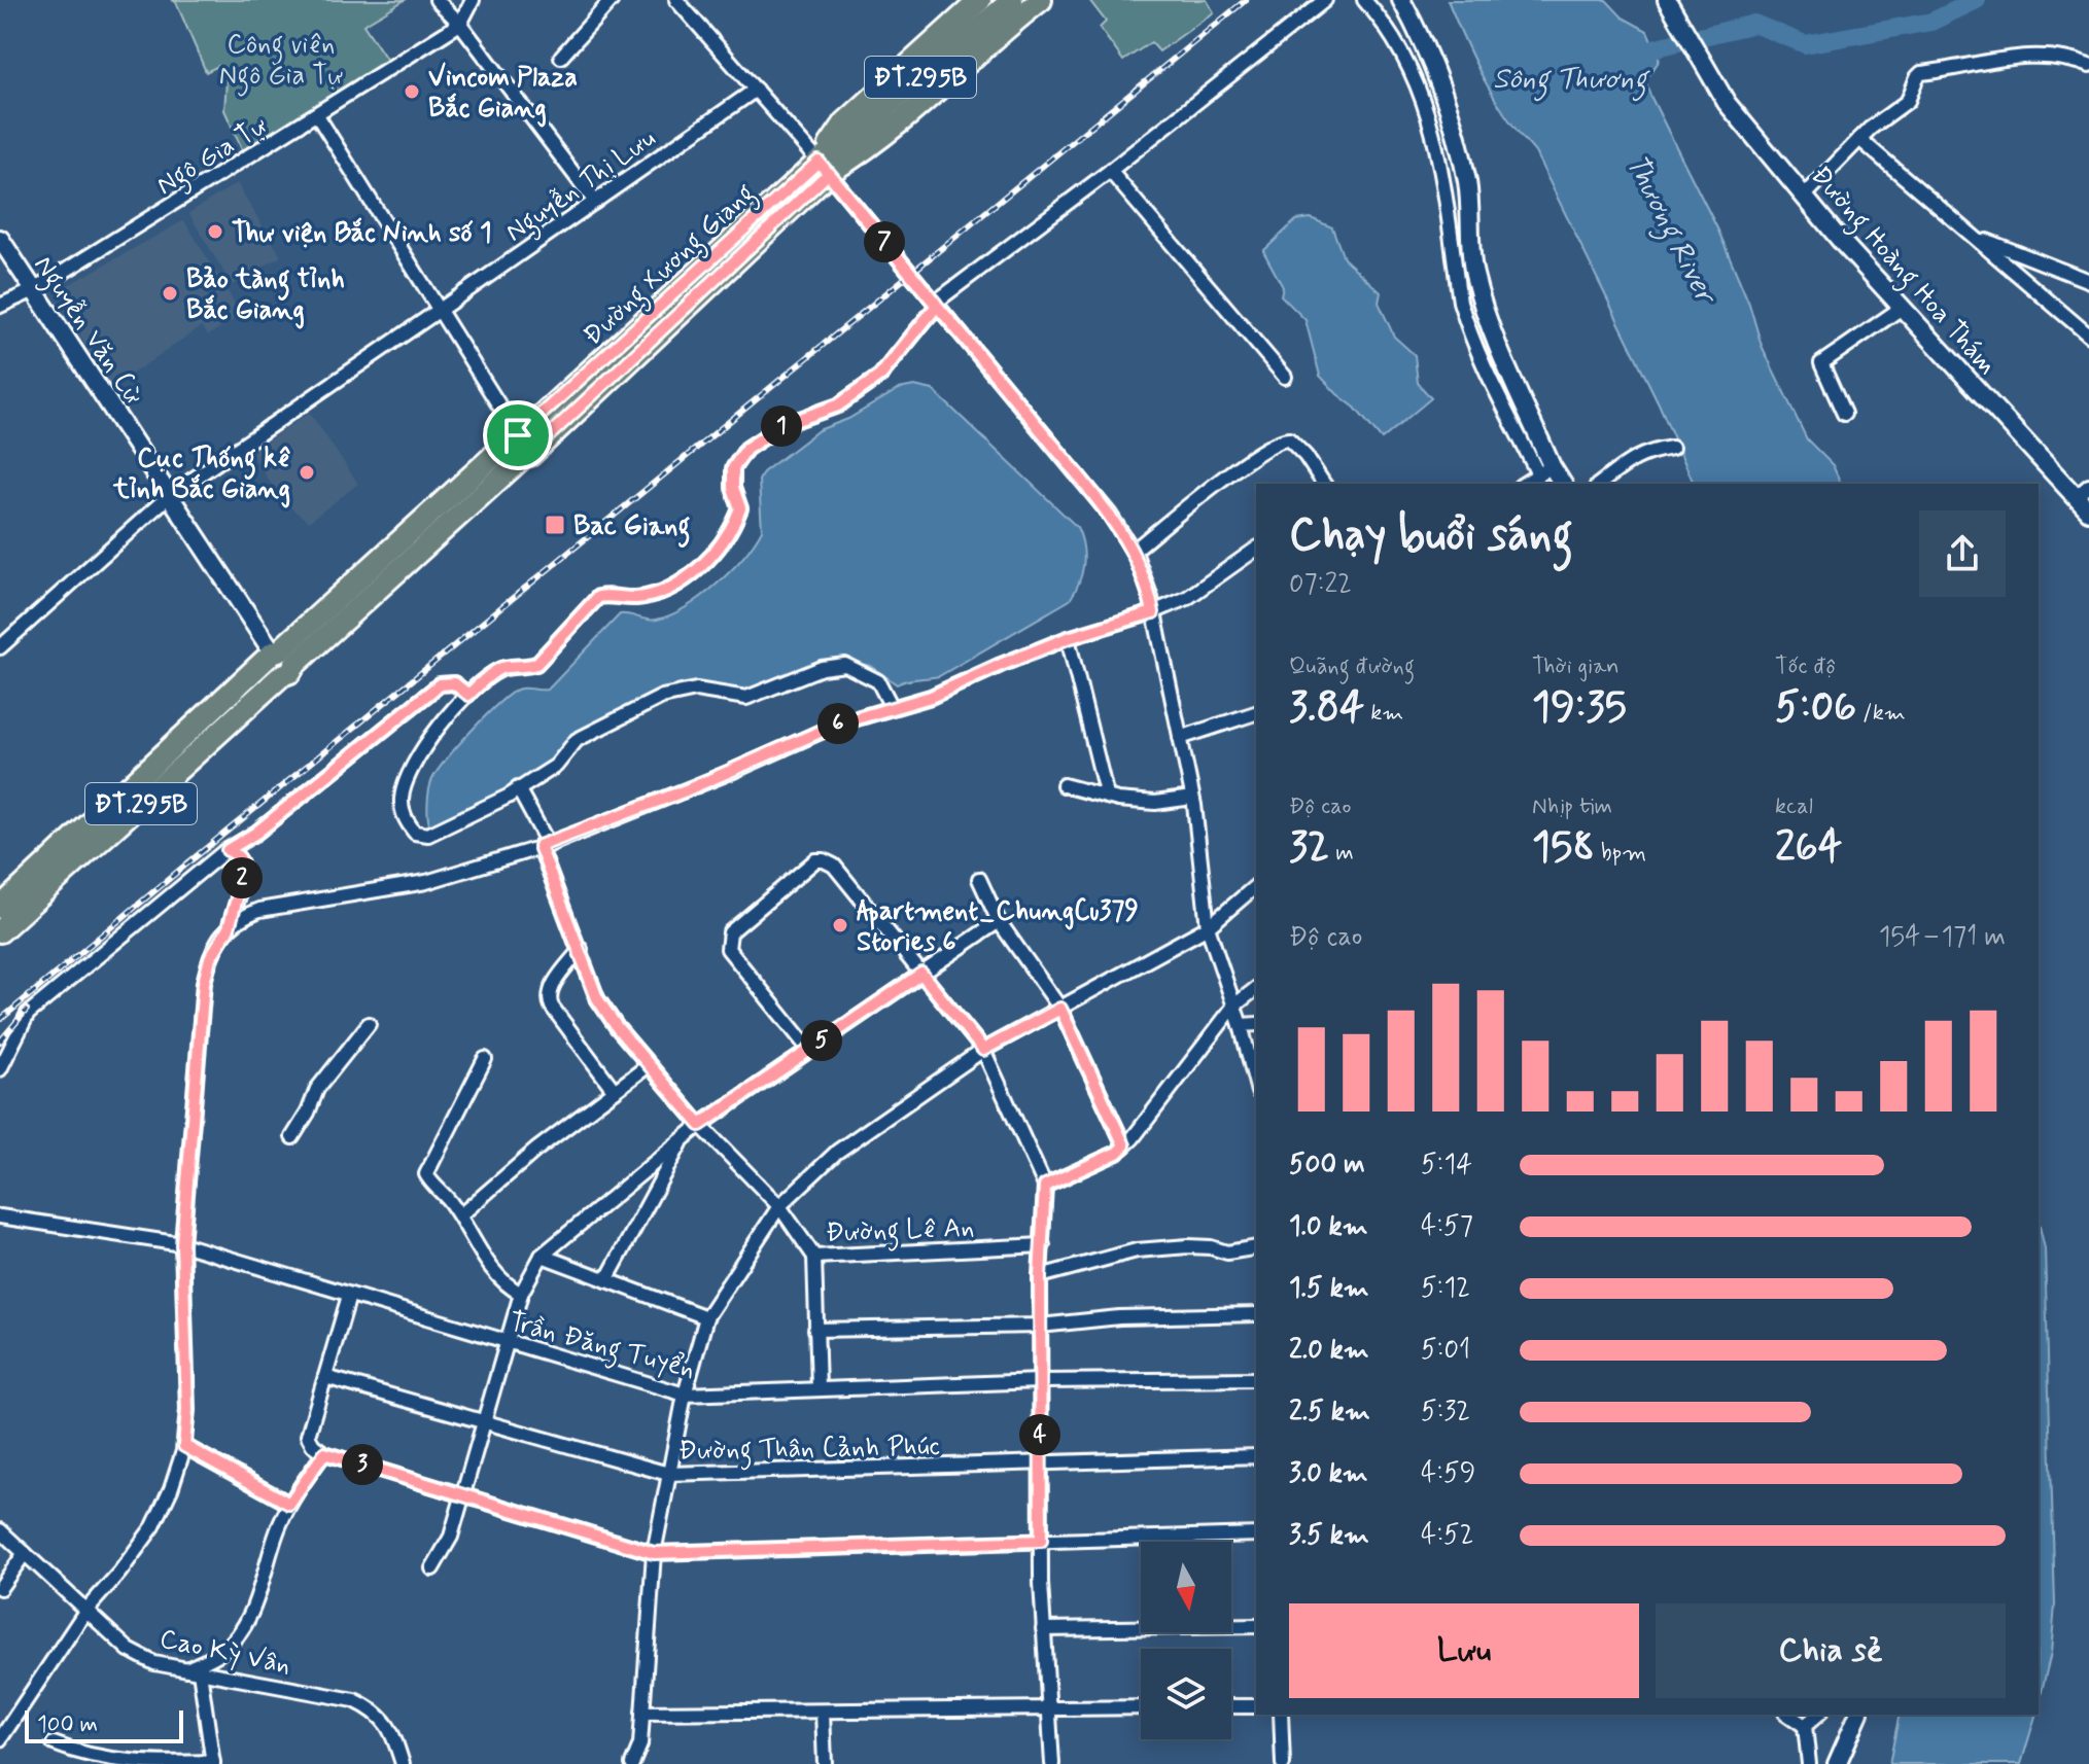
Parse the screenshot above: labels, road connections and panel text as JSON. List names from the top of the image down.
{
  "streets": {
    "main road": ["ĐT.295B", "Đường Xương Giang"],
    "street": [
      "Ngô Gia Tự",
      "Nguyễn Thị Lưu",
      "Đường Hoàng Hoa Thám",
      "Nguyễn Văn Cừ",
      "Đường Lê An",
      "Trần Đăng Tuyển",
      "Đường Thân Cảnh Phúc",
      "Cao Kỳ Vân"
    ]
  },
  "crossings": [
    ["ĐT.295B", "Đường Xương Giang"],
    ["Ngô Gia Tự", "Nguyễn Văn Cừ"],
    ["Nguyễn Thị Lưu", "Nguyễn Văn Cừ"],
    ["Đường Xương Giang", "Nguyễn Văn Cừ"]
  ],
  "water": ["Sông Thương", "Thương River"],
  "parks": ["Công viên Ngô Gia Tự"],
  "places": {
    "other": [
      "Vincom Plaza Bắc Giang",
      "Thư viện Bắc Ninh số 1",
      "Bảo tàng tỉnh Bắc Giang",
      "Cục Thống kê tỉnh Bắc Giang",
      "Apartment_ChungCu379 Stories 6"
    ],
    "transit": ["Bac Giang"]
  },
  "scale_bar": "100 m",
  "north": "bottom",
  "page": {
    "pins": [
      "7",
      "1",
      "6",
      "2",
      "5",
      "4",
      "3"
    ],
    "heading": ["Chạy buổi sáng", "07:22"],
    "stats": [
      ["Quãng đường", "3.84 km"],
      ["Thời gian", "19:35"],
      ["Tốc độ", "5:06 /km"],
      ["Độ cao", "32 m"],
      ["Nhịp tim", "158 bpm"],
      ["kcal", "264"]
    ],
    "chart": ["Độ cao", "154–171 m"],
    "list": [
      {
        "name": "500 m",
        "note": "5:14"
      },
      {
        "name": "1.0 km",
        "note": "4:57"
      },
      {
        "name": "1.5 km",
        "note": "5:12"
      },
      {
        "name": "2.0 km",
        "note": "5:01"
      },
      {
        "name": "2.5 km",
        "note": "5:32"
      },
      {
        "name": "3.0 km",
        "note": "4:59"
      },
      {
        "name": "3.5 km",
        "note": "4:52"
      }
    ],
    "buttons": ["Lưu", "Chia sẻ"],
    "scale": "100 m"
  }
}
